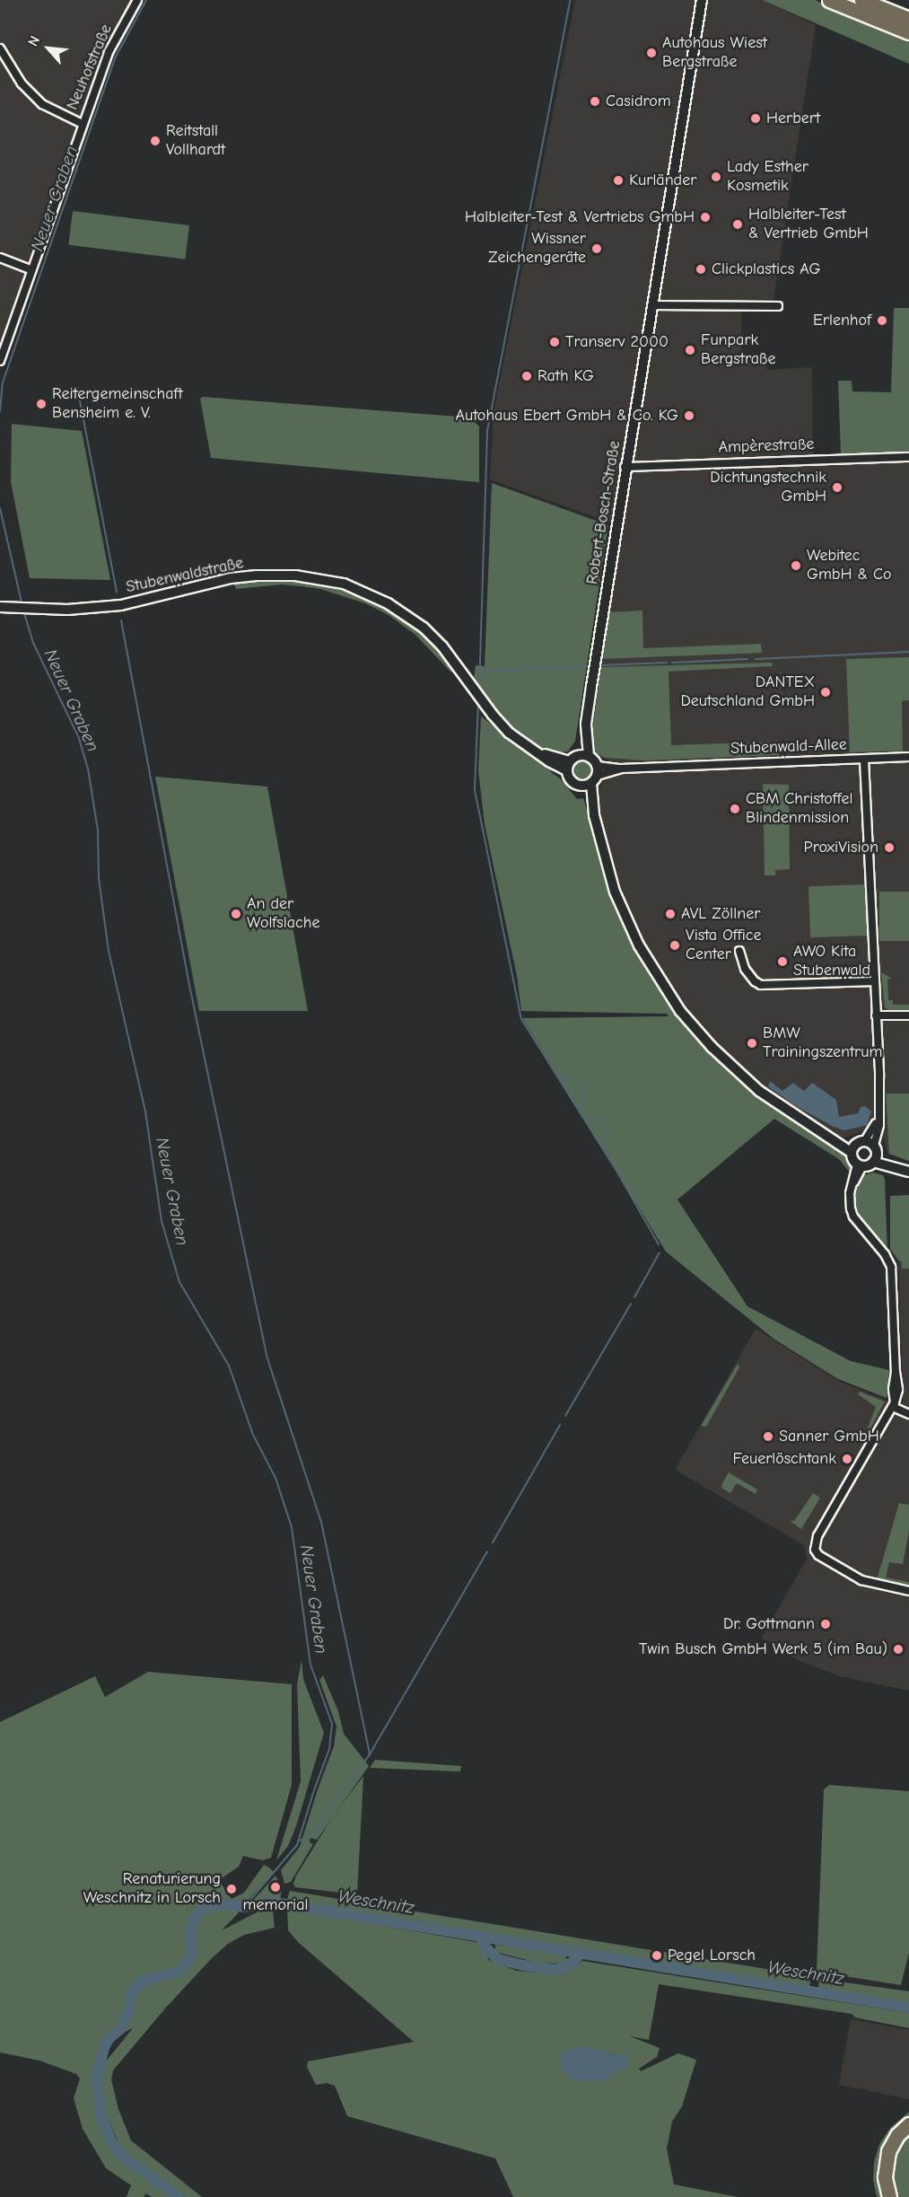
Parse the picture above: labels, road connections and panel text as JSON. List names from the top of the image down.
{
  "streets": {
    "street": [
      "Neuhofstraße",
      "Ampèrestraße",
      "Robert-Bosch-Straße",
      "Stubenwaldstraße",
      "Stubenwald-Allee"
    ]
  },
  "crossings": [
    ["Ampèrestraße", "Robert-Bosch-Straße"],
    ["Robert-Bosch-Straße", "Stubenwaldstraße"],
    ["Robert-Bosch-Straße", "Stubenwald-Allee"],
    ["Stubenwaldstraße", "Stubenwald-Allee"]
  ],
  "water": ["Neuer Graben", "Weschnitz"],
  "places": [
    "Autohaus Wiest Bergstraße",
    "Casidrom",
    "Herbert",
    "Reitstall Vollhardt",
    "Lady Esther Kosmetik",
    "Kurländer",
    "Halbleiter-Test & Vertriebs GmbH",
    "Halbleiter-Test & Vertrieb GmbH",
    "Wissner Zeichengeräte",
    "Clickplastics AG",
    "Erlenhof",
    "Transerv 2000",
    "Funpark Bergstraße",
    "Rath KG",
    "Reitergemeinschaft Bensheim e. V.",
    "Autohaus Ebert GmbH & Co. KG",
    "Dichtungstechnik GmbH",
    "Webitec GmbH & Co",
    "DANTEX Deutschland GmbH",
    "CBM Christoffel Blindenmission",
    "ProxiVision",
    "An der Wolfslache",
    "AVL Zöllner",
    "Vista Office Center",
    "AWO Kita Stubenwald",
    "BMW Trainingszentrum",
    "Sanner GmbH",
    "Feuerlöschtank",
    "Dr. Gottmann",
    "Twin Busch GmbH Werk 5 (im Bau)",
    "memorial",
    "Renaturierung Weschnitz in Lorsch",
    "Pegel Lorsch"
  ],
  "north": "top left"
}
